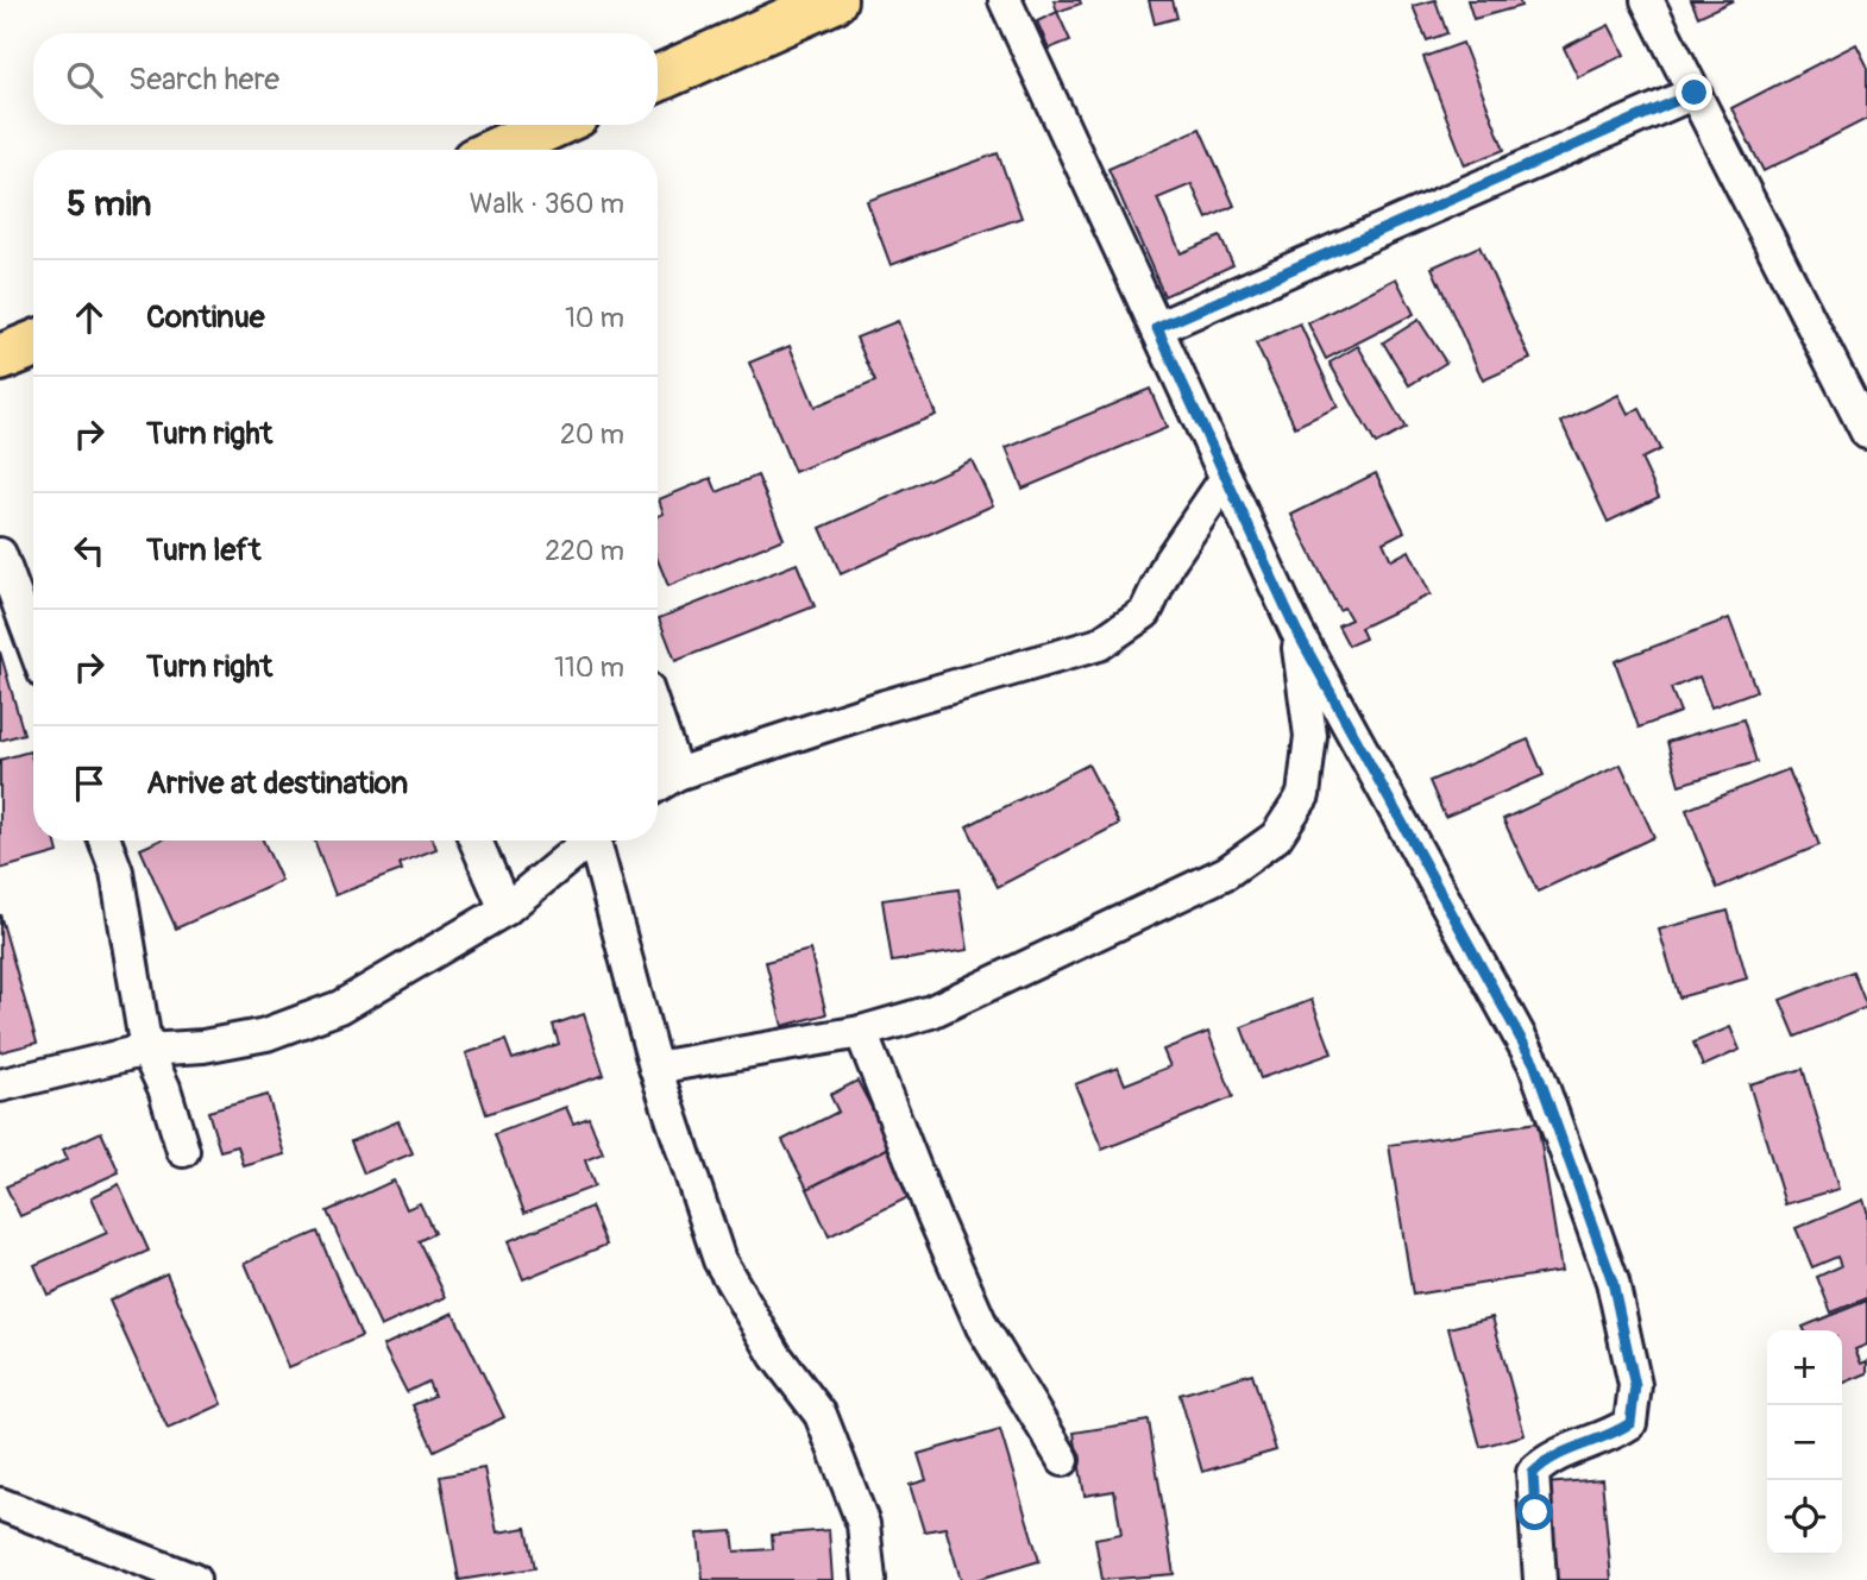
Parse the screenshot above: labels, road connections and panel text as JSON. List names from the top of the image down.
{
  "page": {
    "search": "Search here",
    "heading": ["5 min", "Walk · 360 m"],
    "list": [
      ["Continue", "10 m"],
      ["Turn right", "20 m"],
      ["Turn left", "220 m"],
      ["Turn right", "110 m"],
      "Arrive at destination"
    ],
    "map_buttons": ["+", "−"]
  }
}
